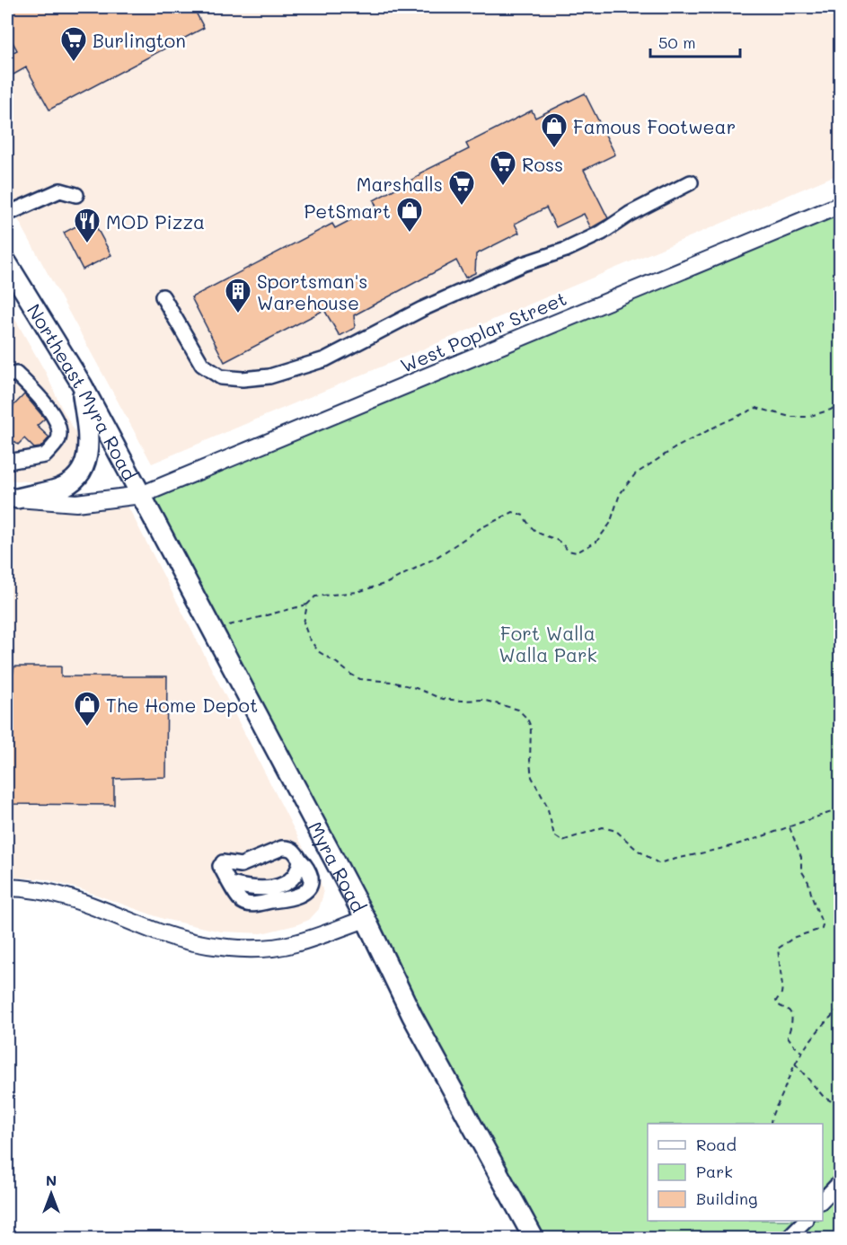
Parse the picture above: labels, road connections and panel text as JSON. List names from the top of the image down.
{
  "streets": {
    "highway": ["Northeast Myra Road", "Myra Road"],
    "main road": ["West Poplar Street"]
  },
  "crossings": [
    ["West Poplar Street", "Northeast Myra Road"],
    ["West Poplar Street", "Myra Road"],
    ["Northeast Myra Road", "Myra Road"]
  ],
  "parks": ["Fort Walla Walla Park"],
  "places": {
    "supermarket": ["Burlington", "Ross", "Marshalls"],
    "shop": ["Famous Footwear", "PetSmart", "The Home Depot"],
    "restaurant": ["MOD Pizza"],
    "building": ["Sportsman's Warehouse"]
  },
  "legend": ["Road", "Park", "Building"],
  "scale_bar": "50 m",
  "north": "top"
}
